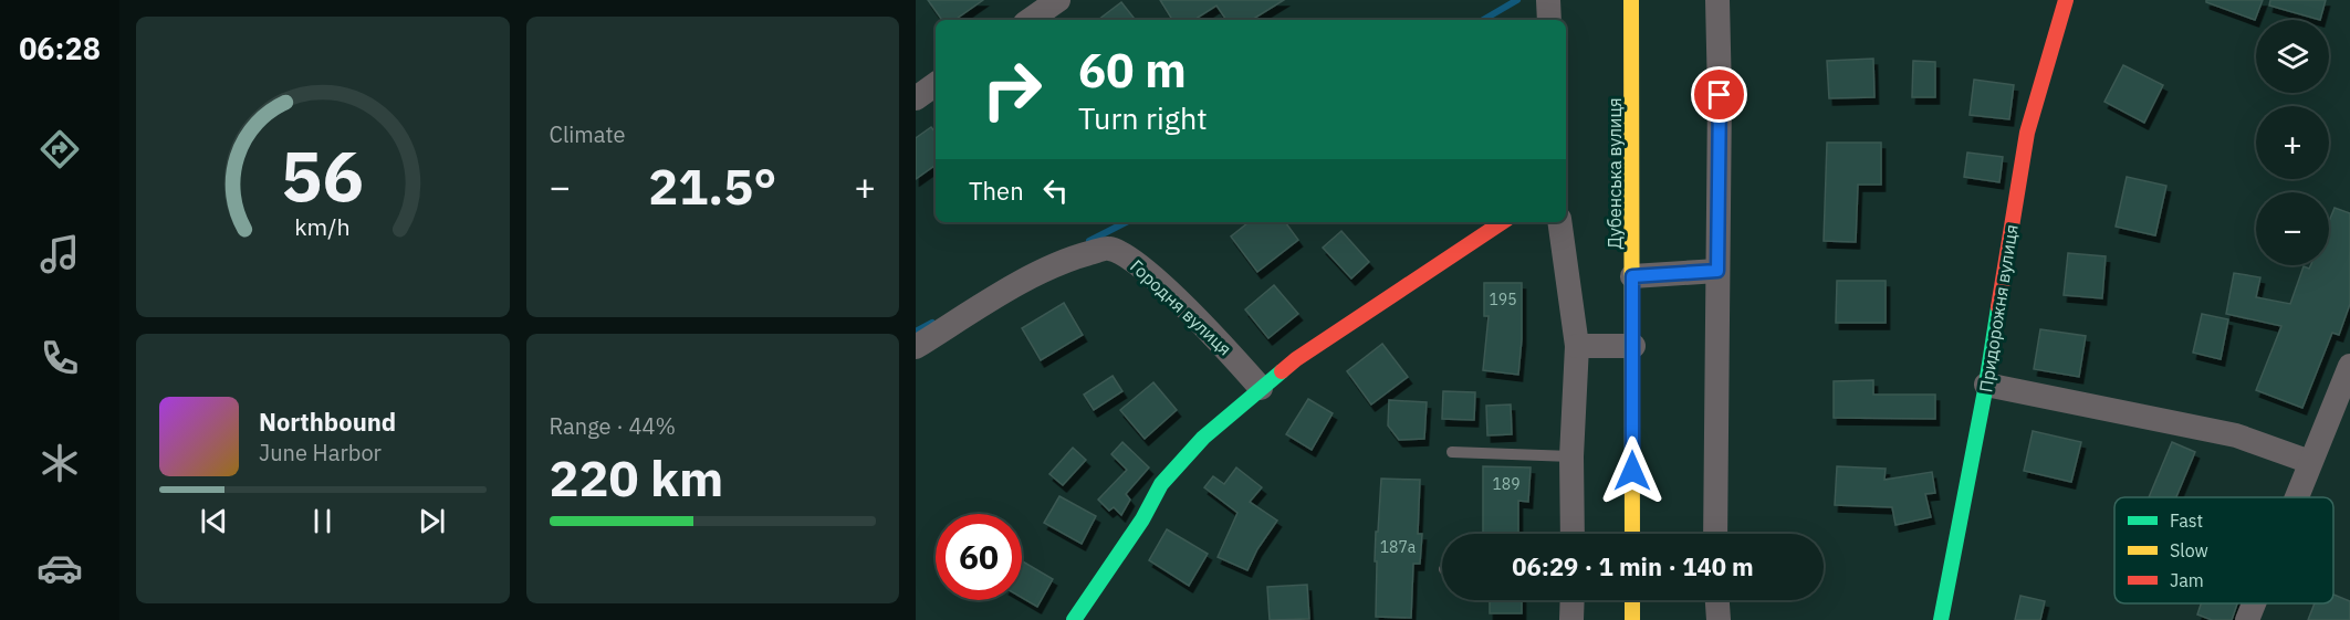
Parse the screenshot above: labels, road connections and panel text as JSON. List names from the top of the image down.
{
  "streets": {
    "street": ["Дубенська вулиця", "Городня вулиця", "Придорожня вулиця"]
  },
  "house_numbers": ["195", "189", "187а"],
  "legend": ["Fast", "Slow", "Jam"],
  "page": {
    "tabs": "06:28",
    "tile": [
      "Climate",
      ["Range · 44%", "220 km"]
    ],
    "map_buttons": ["+", "−"],
    "turn": ["60 m", "Turn right"],
    "heat": ["−", "21.5°", "+"],
    "then": "Then",
    "song": ["Northbound", "June Harbor"],
    "limit": "60",
    "trip": "06:29 · 1 min · 140 m",
    "gauge": ["56", "km/h"]
  }
}
